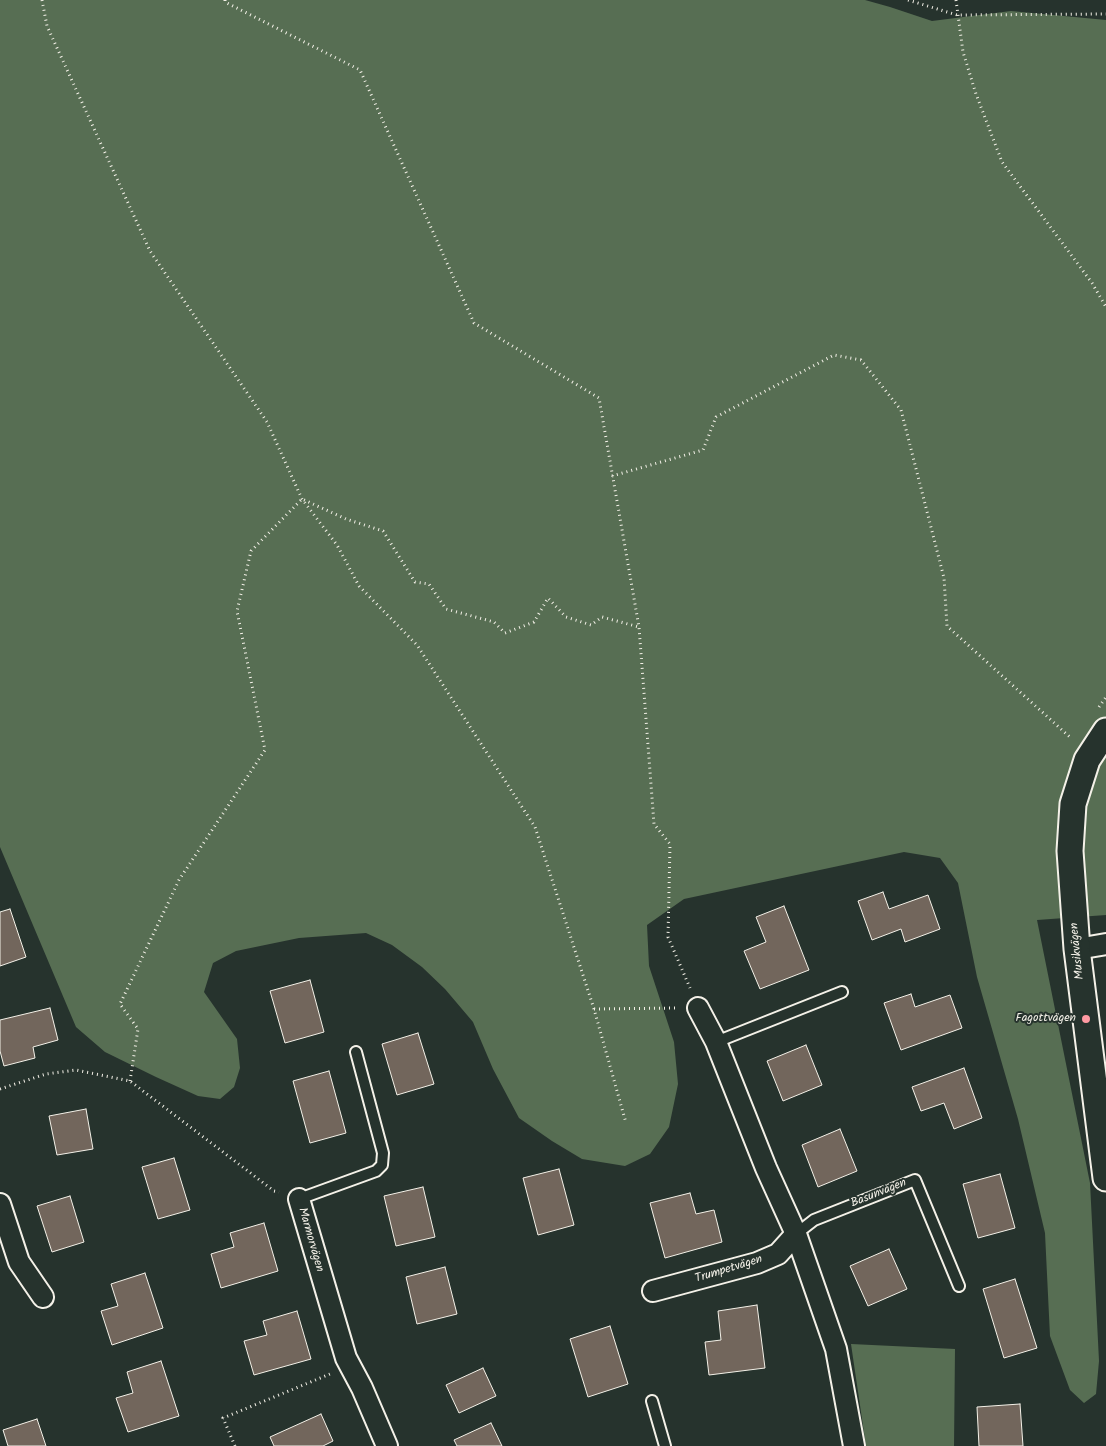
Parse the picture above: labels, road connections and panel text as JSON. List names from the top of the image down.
{
  "streets": {
    "street": ["Musikvägen", "Marmorvägen", "Trumpetvägen"],
    "lane": ["Basunvägen"]
  },
  "crossings": [
    ["Basunvägen", "Trumpetvägen"]
  ],
  "places": ["Fagottvägen"]
}
